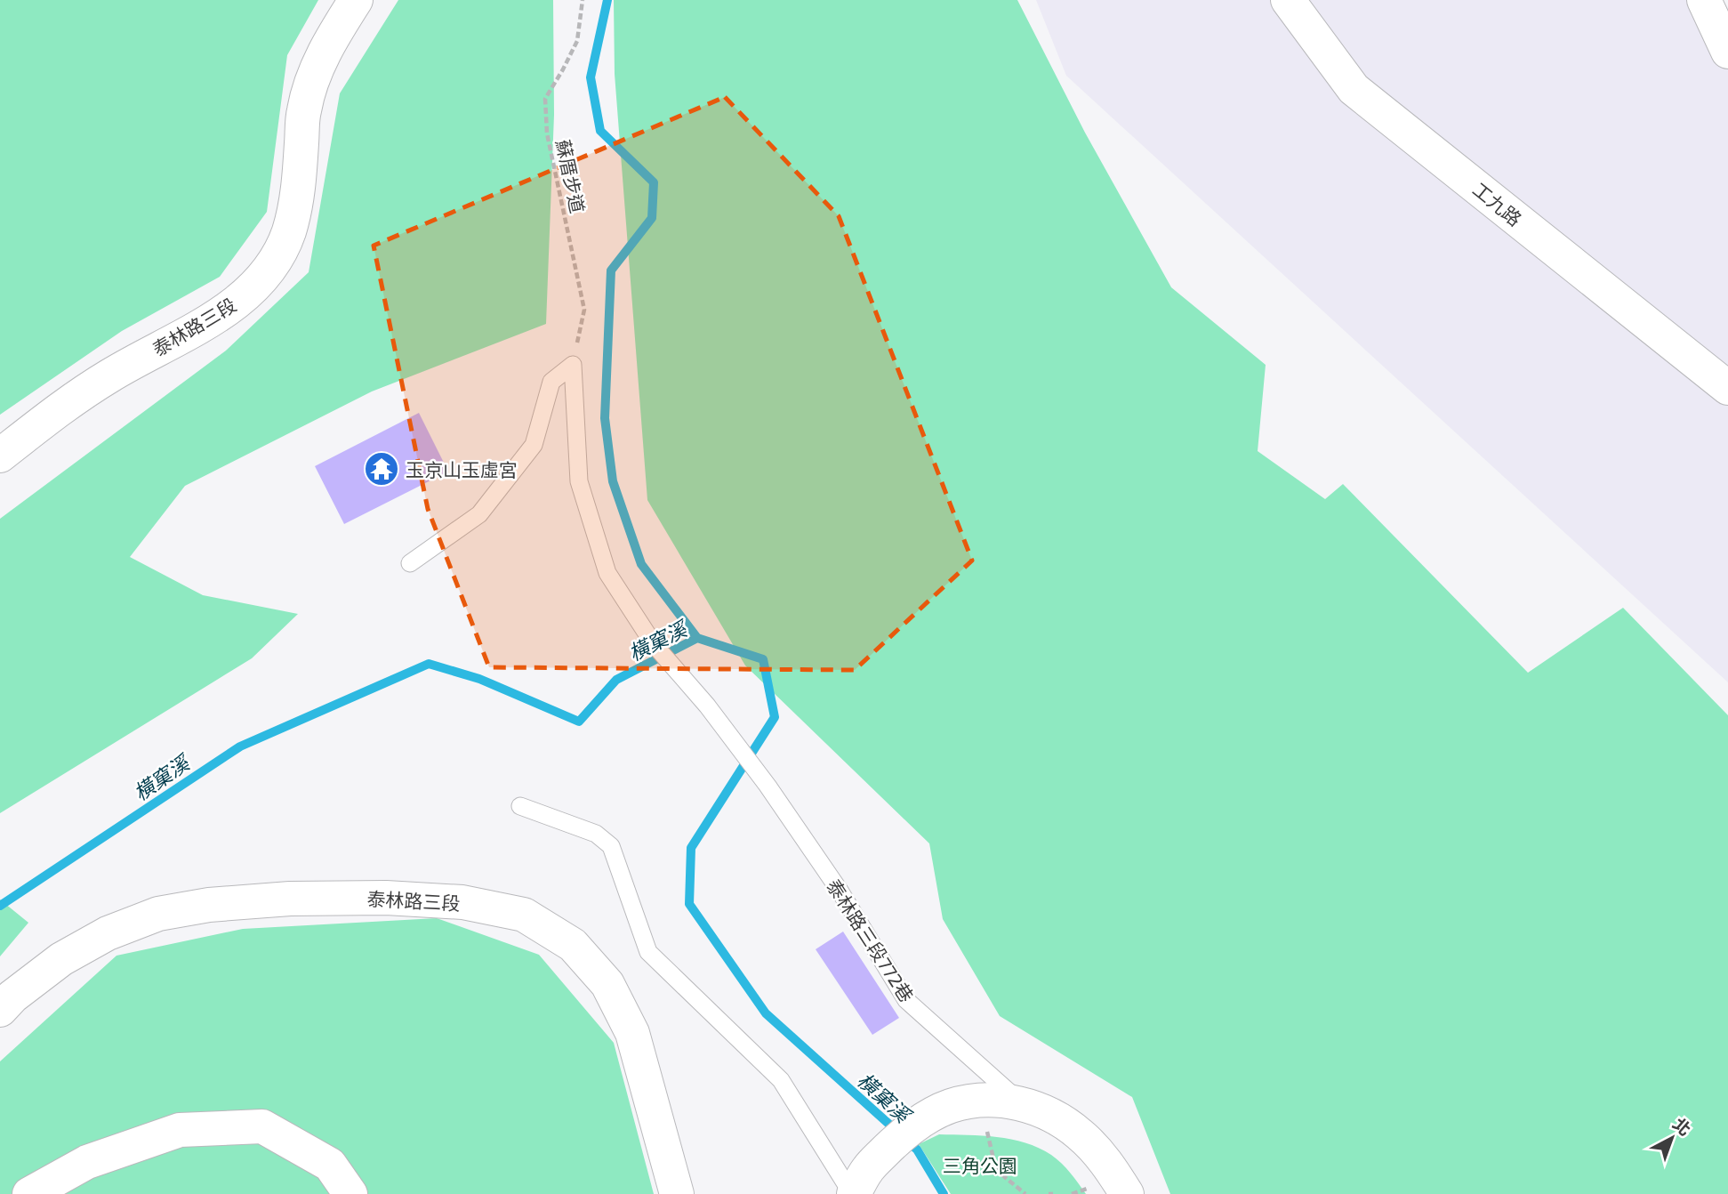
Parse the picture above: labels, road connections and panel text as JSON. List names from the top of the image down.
{
  "streets": {
    "main road": ["工九路", "泰林路三段"],
    "lane": ["泰林路三段772巷"],
    "path": ["蘇厝步道"]
  },
  "crossings": [
    ["蘇厝步道", "泰林路三段772巷"]
  ],
  "water": ["橫窠溪"],
  "parks": ["三角公園"],
  "places": {
    "temple": ["玉京山玉虛宮"]
  },
  "north": "top right"
}
